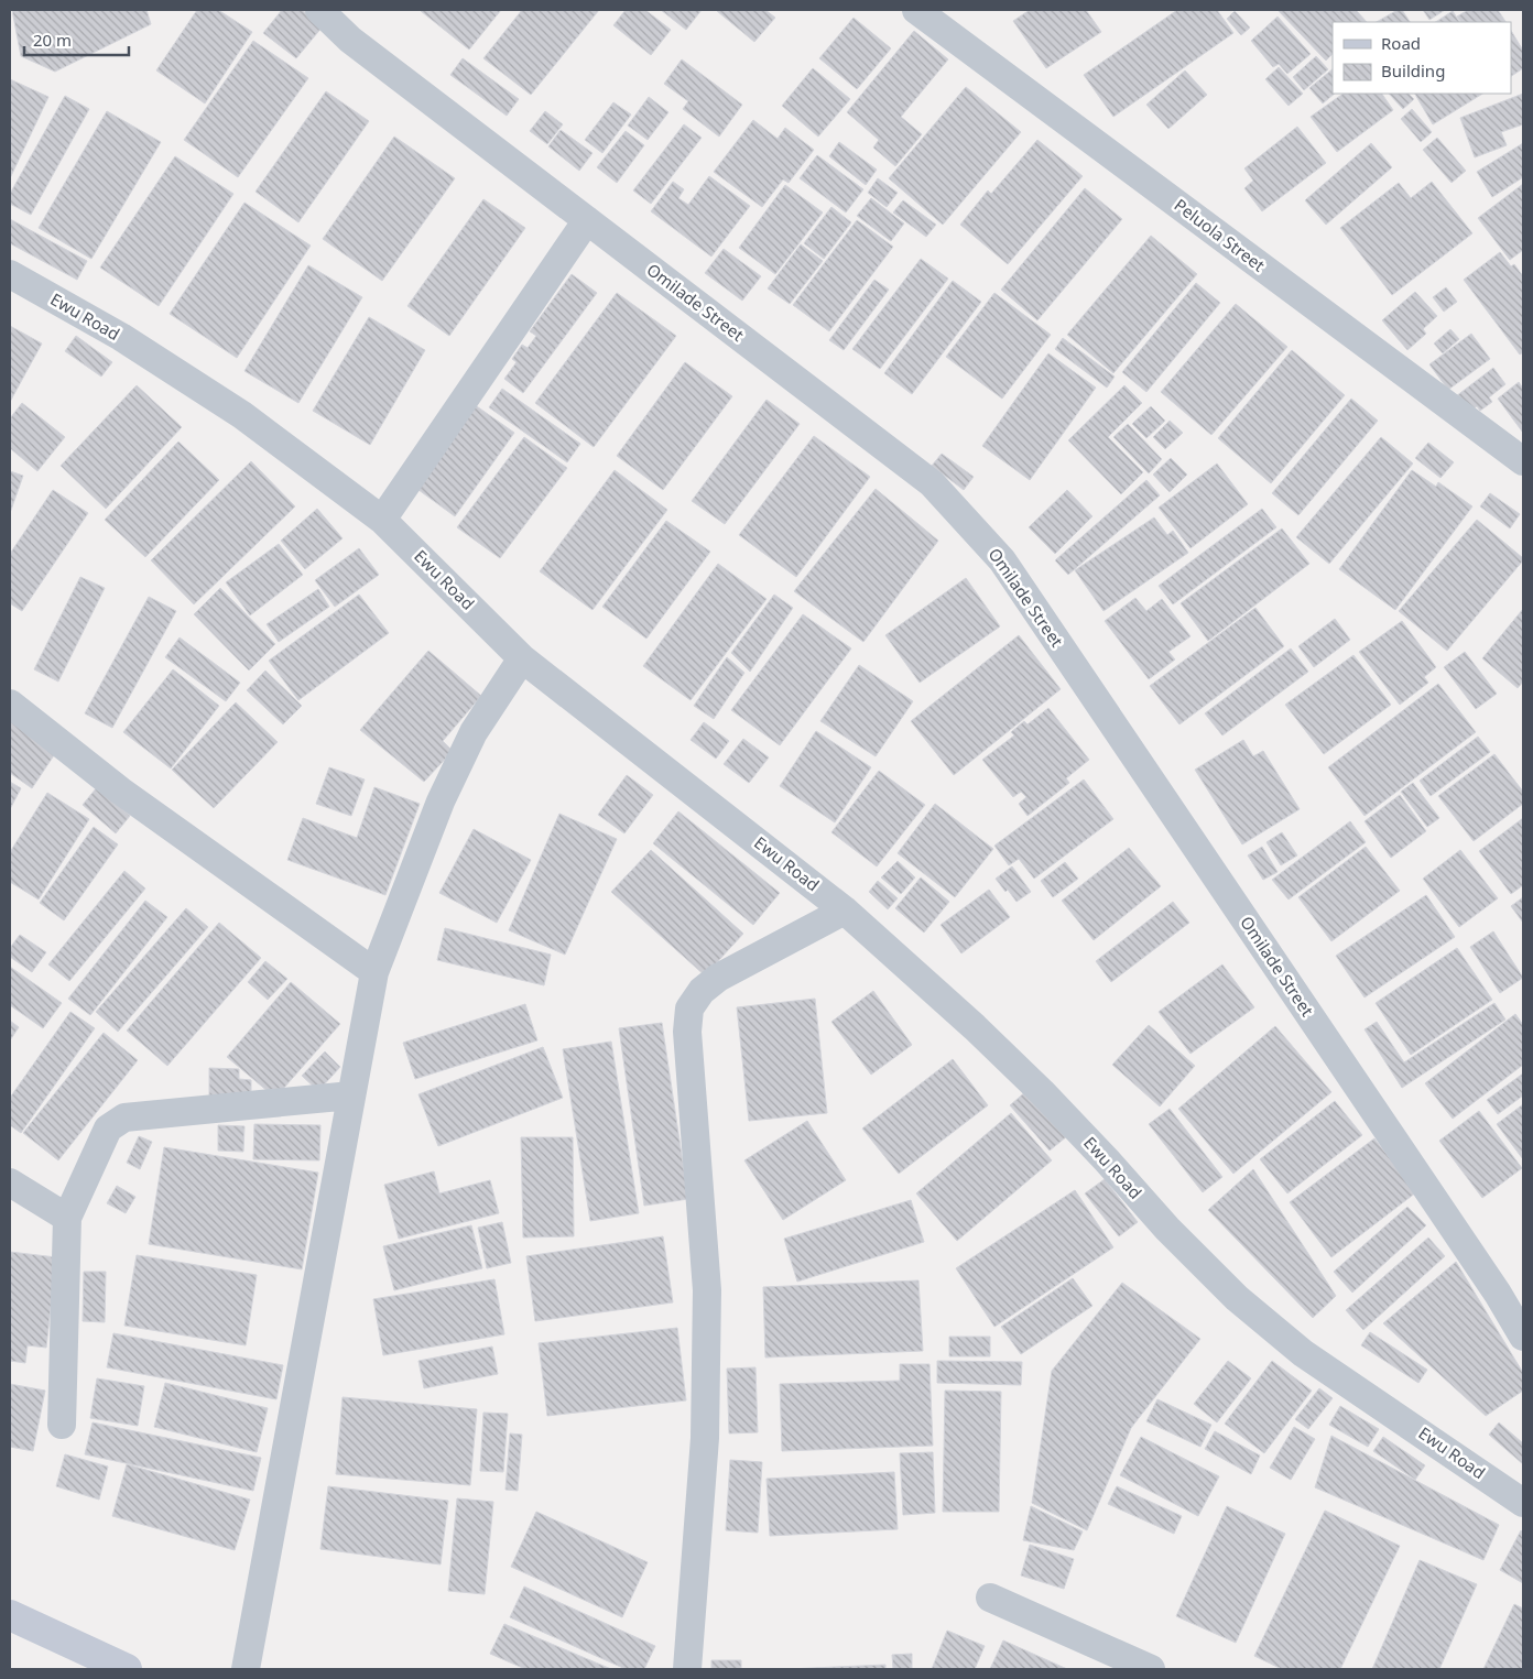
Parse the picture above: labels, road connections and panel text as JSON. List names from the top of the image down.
{
  "streets": {
    "street": ["Peluola Street", "Omilade Street", "Ewu Road"]
  },
  "legend": ["Road", "Building"],
  "scale_bar": "20 m"
}
